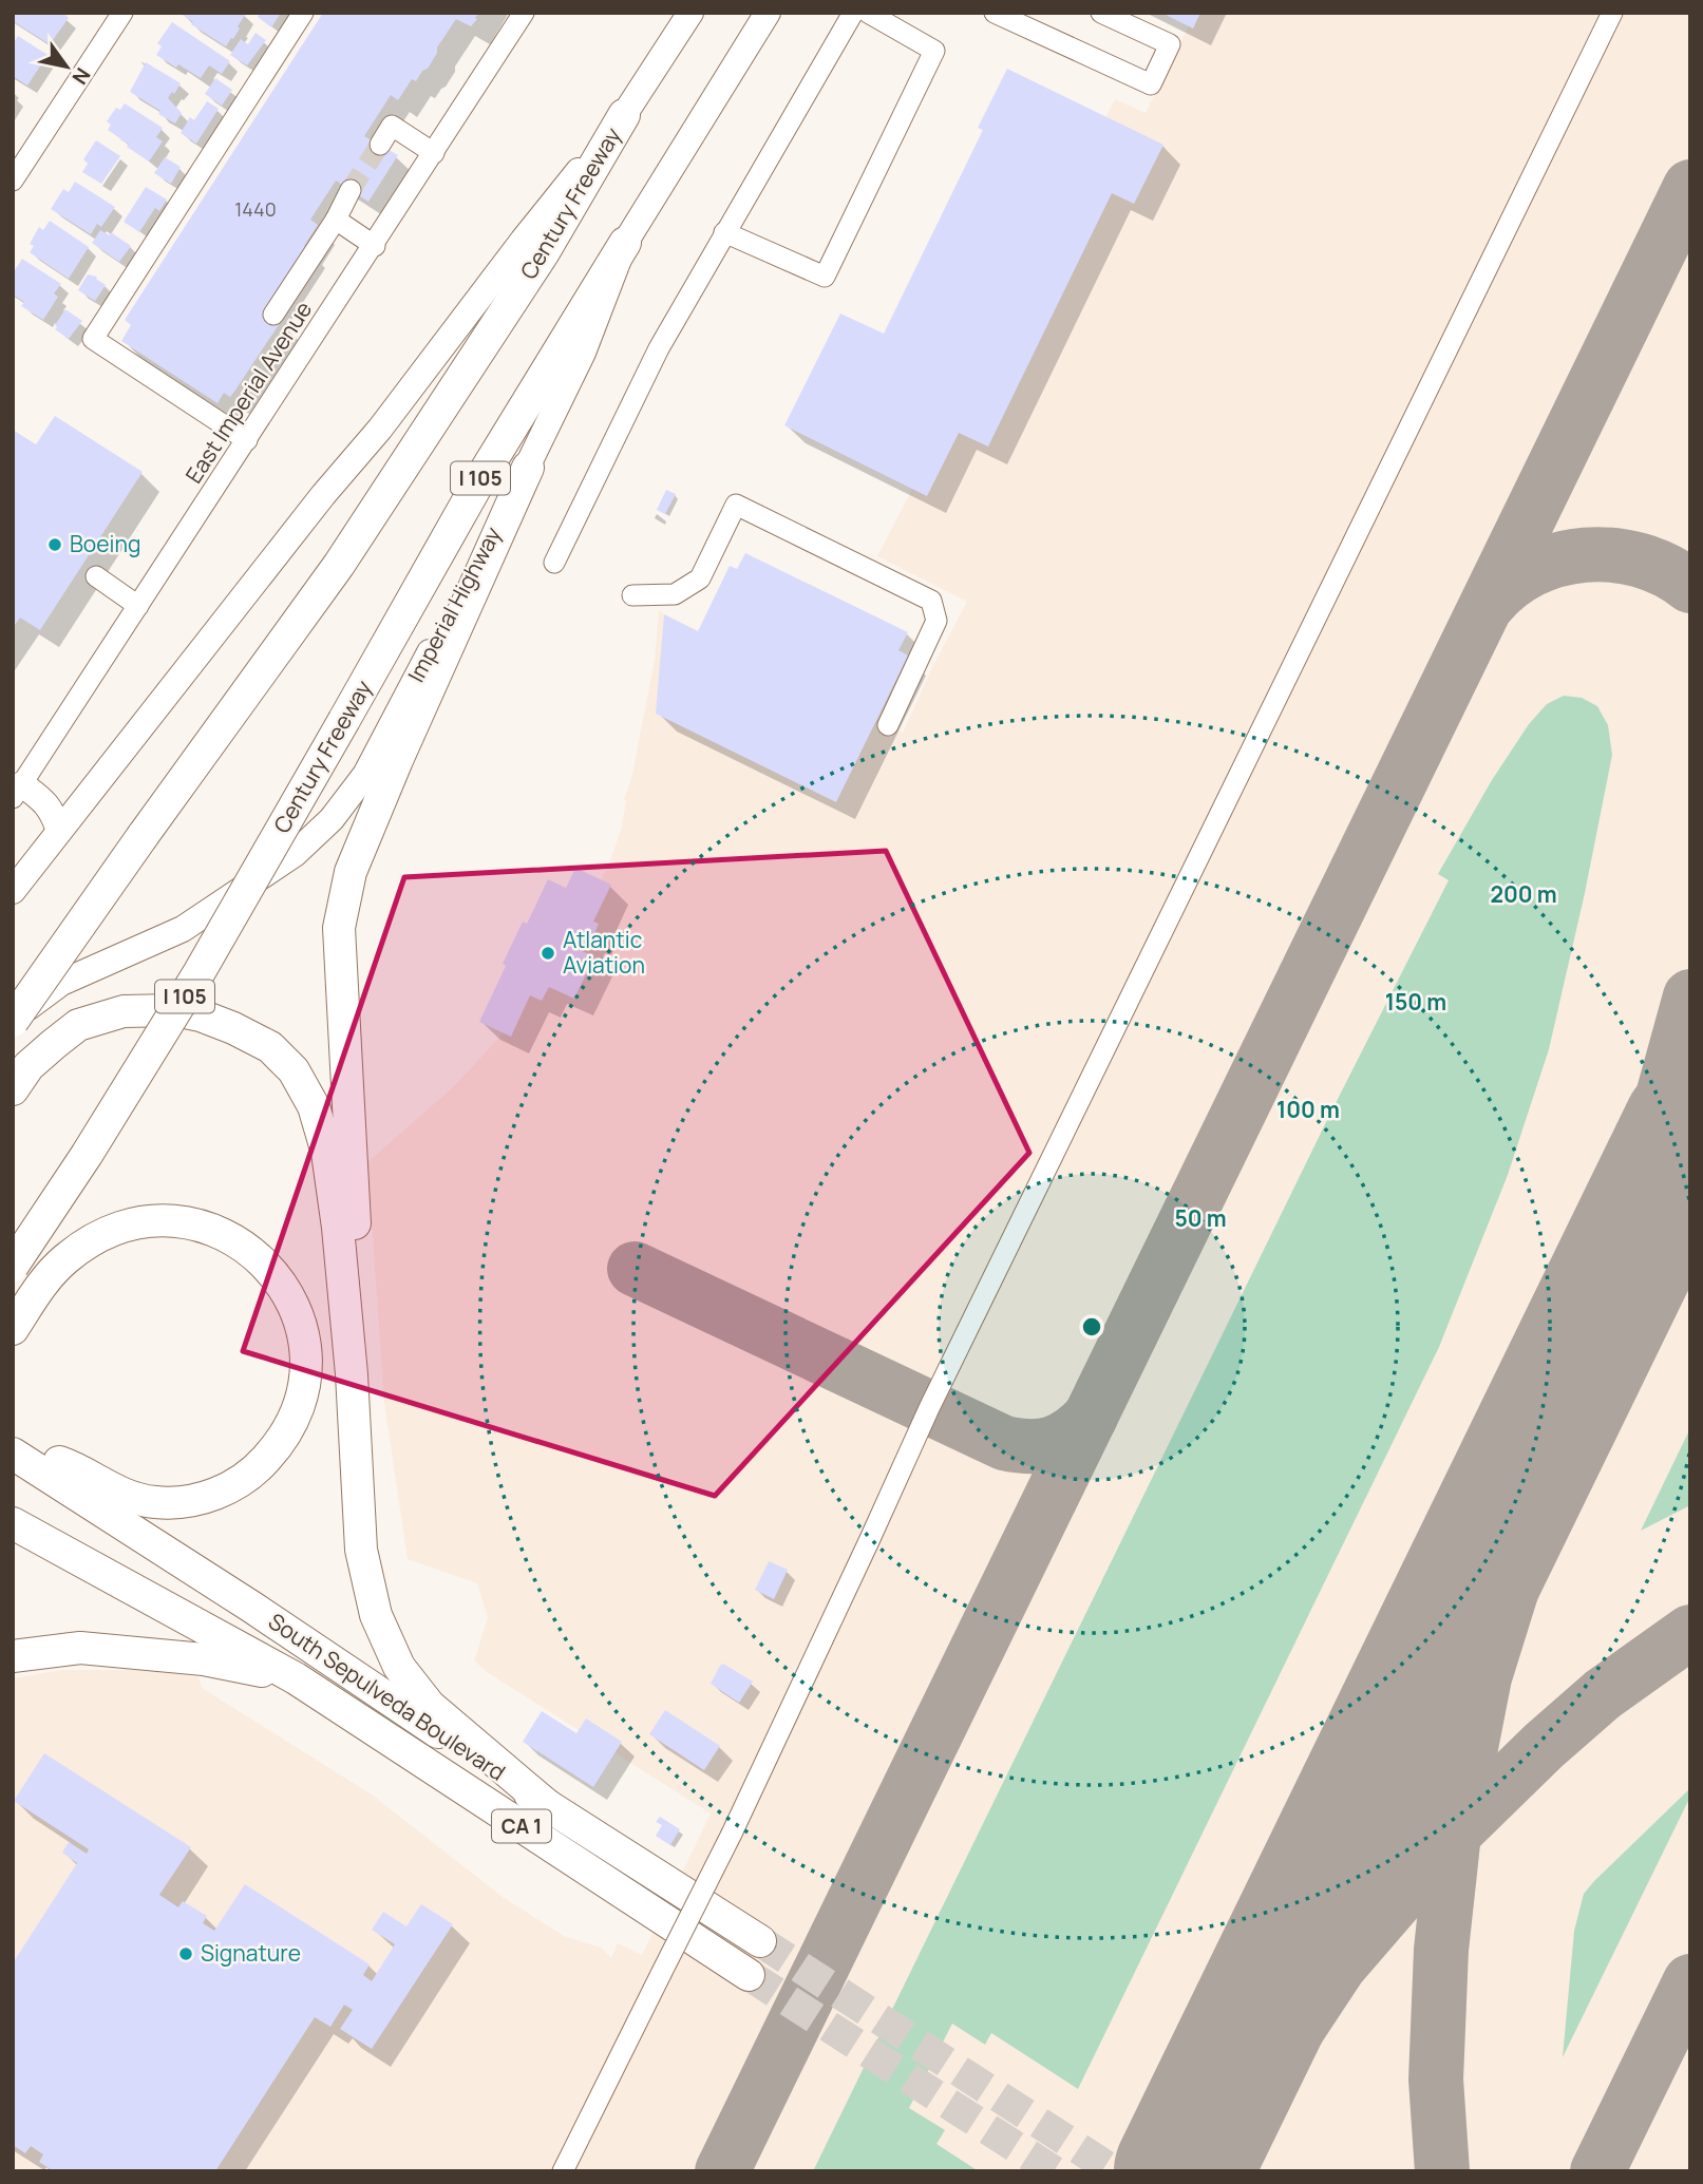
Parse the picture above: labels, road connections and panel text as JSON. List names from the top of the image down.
{
  "streets": {
    "highway": [
      "Century Freeway",
      "I 105",
      "South Sepulveda Boulevard",
      "CA 1"
    ],
    "main road": ["Imperial Highway"],
    "street": ["East Imperial Avenue"]
  },
  "crossings": [
    ["Century Freeway", "Imperial Highway"]
  ],
  "places": ["Boeing", "Atlantic Aviation", "Signature"],
  "house_numbers": ["1440"],
  "north": "bottom right",
  "rings": [
    "200 m",
    "150 m",
    "100 m",
    "50 m"
  ]
}
